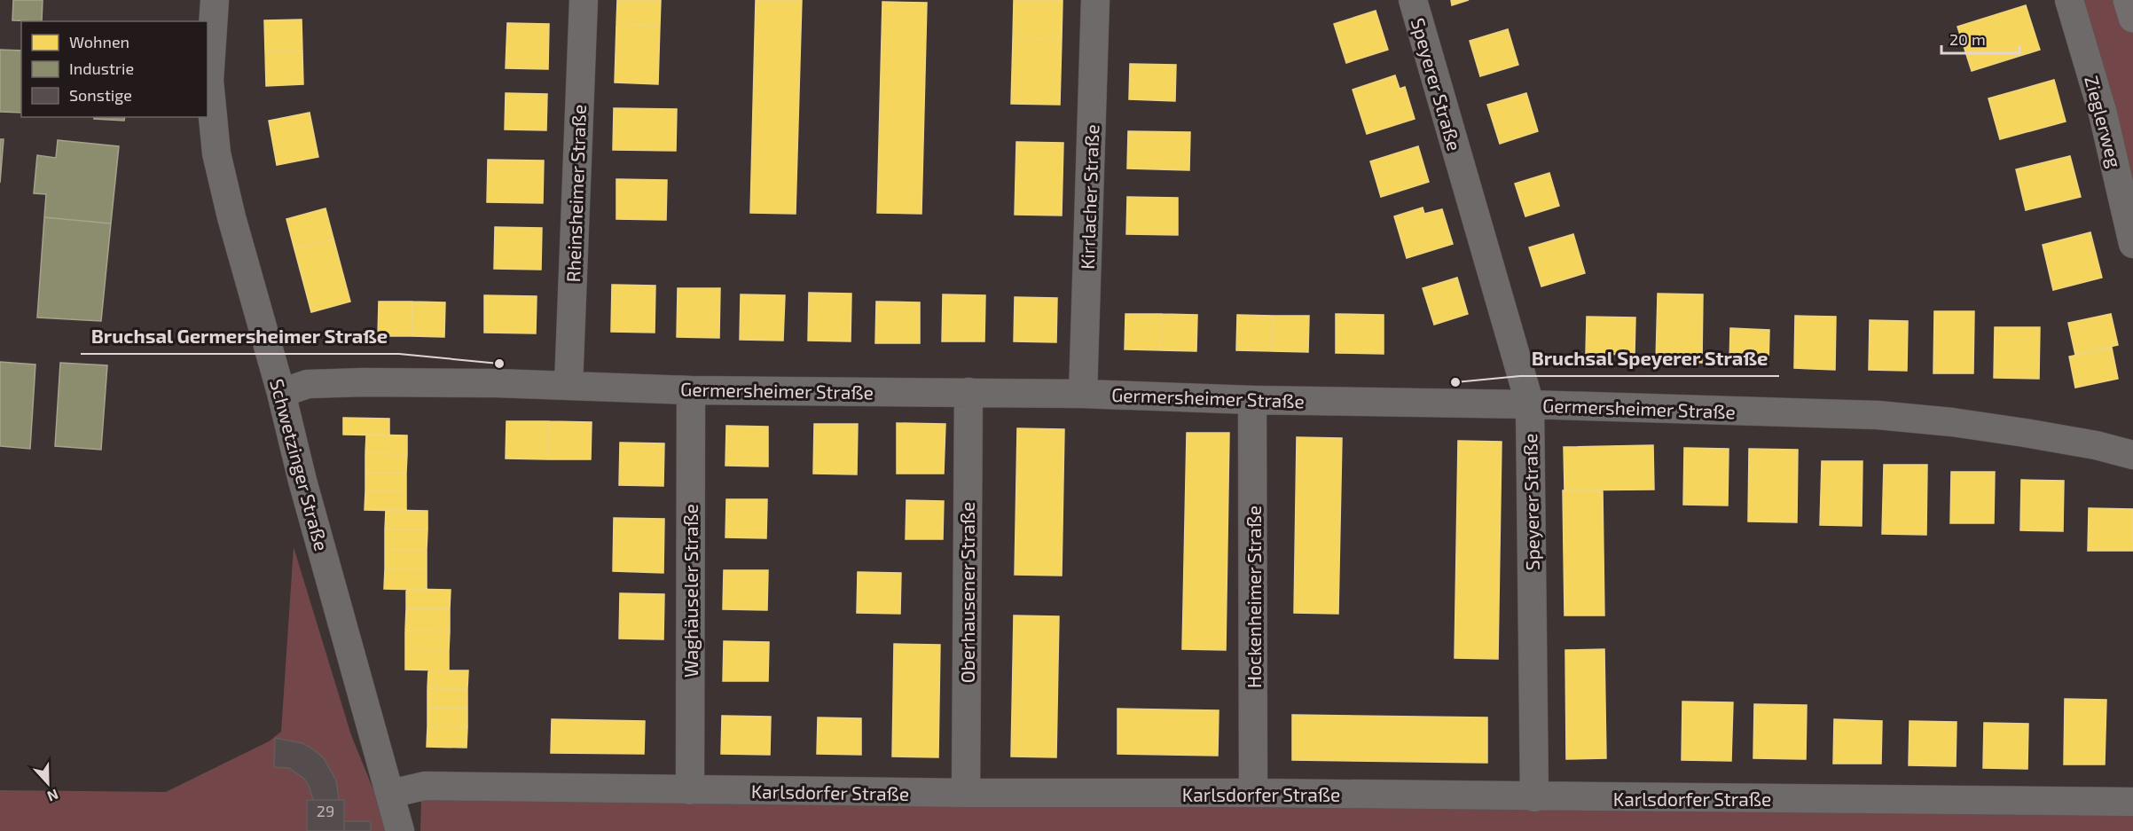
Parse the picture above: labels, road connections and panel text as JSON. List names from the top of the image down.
{
  "streets": {
    "street": [
      "Speyerer Straße",
      "Zieglerweg",
      "Rheinsheimer Straße",
      "Kirrlacher Straße",
      "Germersheimer Straße",
      "Schwetzinger Straße",
      "Waghäuseler Straße",
      "Oberhausener Straße",
      "Hockenheimer Straße",
      "Karlsdorfer Straße"
    ]
  },
  "crossings": [
    ["Speyerer Straße", "Germersheimer Straße"],
    ["Speyerer Straße", "Karlsdorfer Straße"],
    ["Rheinsheimer Straße", "Germersheimer Straße"],
    ["Kirrlacher Straße", "Germersheimer Straße"],
    ["Germersheimer Straße", "Schwetzinger Straße"],
    ["Germersheimer Straße", "Waghäuseler Straße"],
    ["Germersheimer Straße", "Oberhausener Straße"],
    ["Germersheimer Straße", "Hockenheimer Straße"],
    ["Schwetzinger Straße", "Karlsdorfer Straße"],
    ["Waghäuseler Straße", "Karlsdorfer Straße"],
    ["Oberhausener Straße", "Karlsdorfer Straße"],
    ["Hockenheimer Straße", "Karlsdorfer Straße"]
  ],
  "places": ["Bruchsal Germersheimer Straße", "Bruchsal Speyerer Straße"],
  "house_numbers": ["29"],
  "legend": ["Wohnen", "Industrie", "Sonstige"],
  "scale_bar": "20 m",
  "north": "bottom"
}
